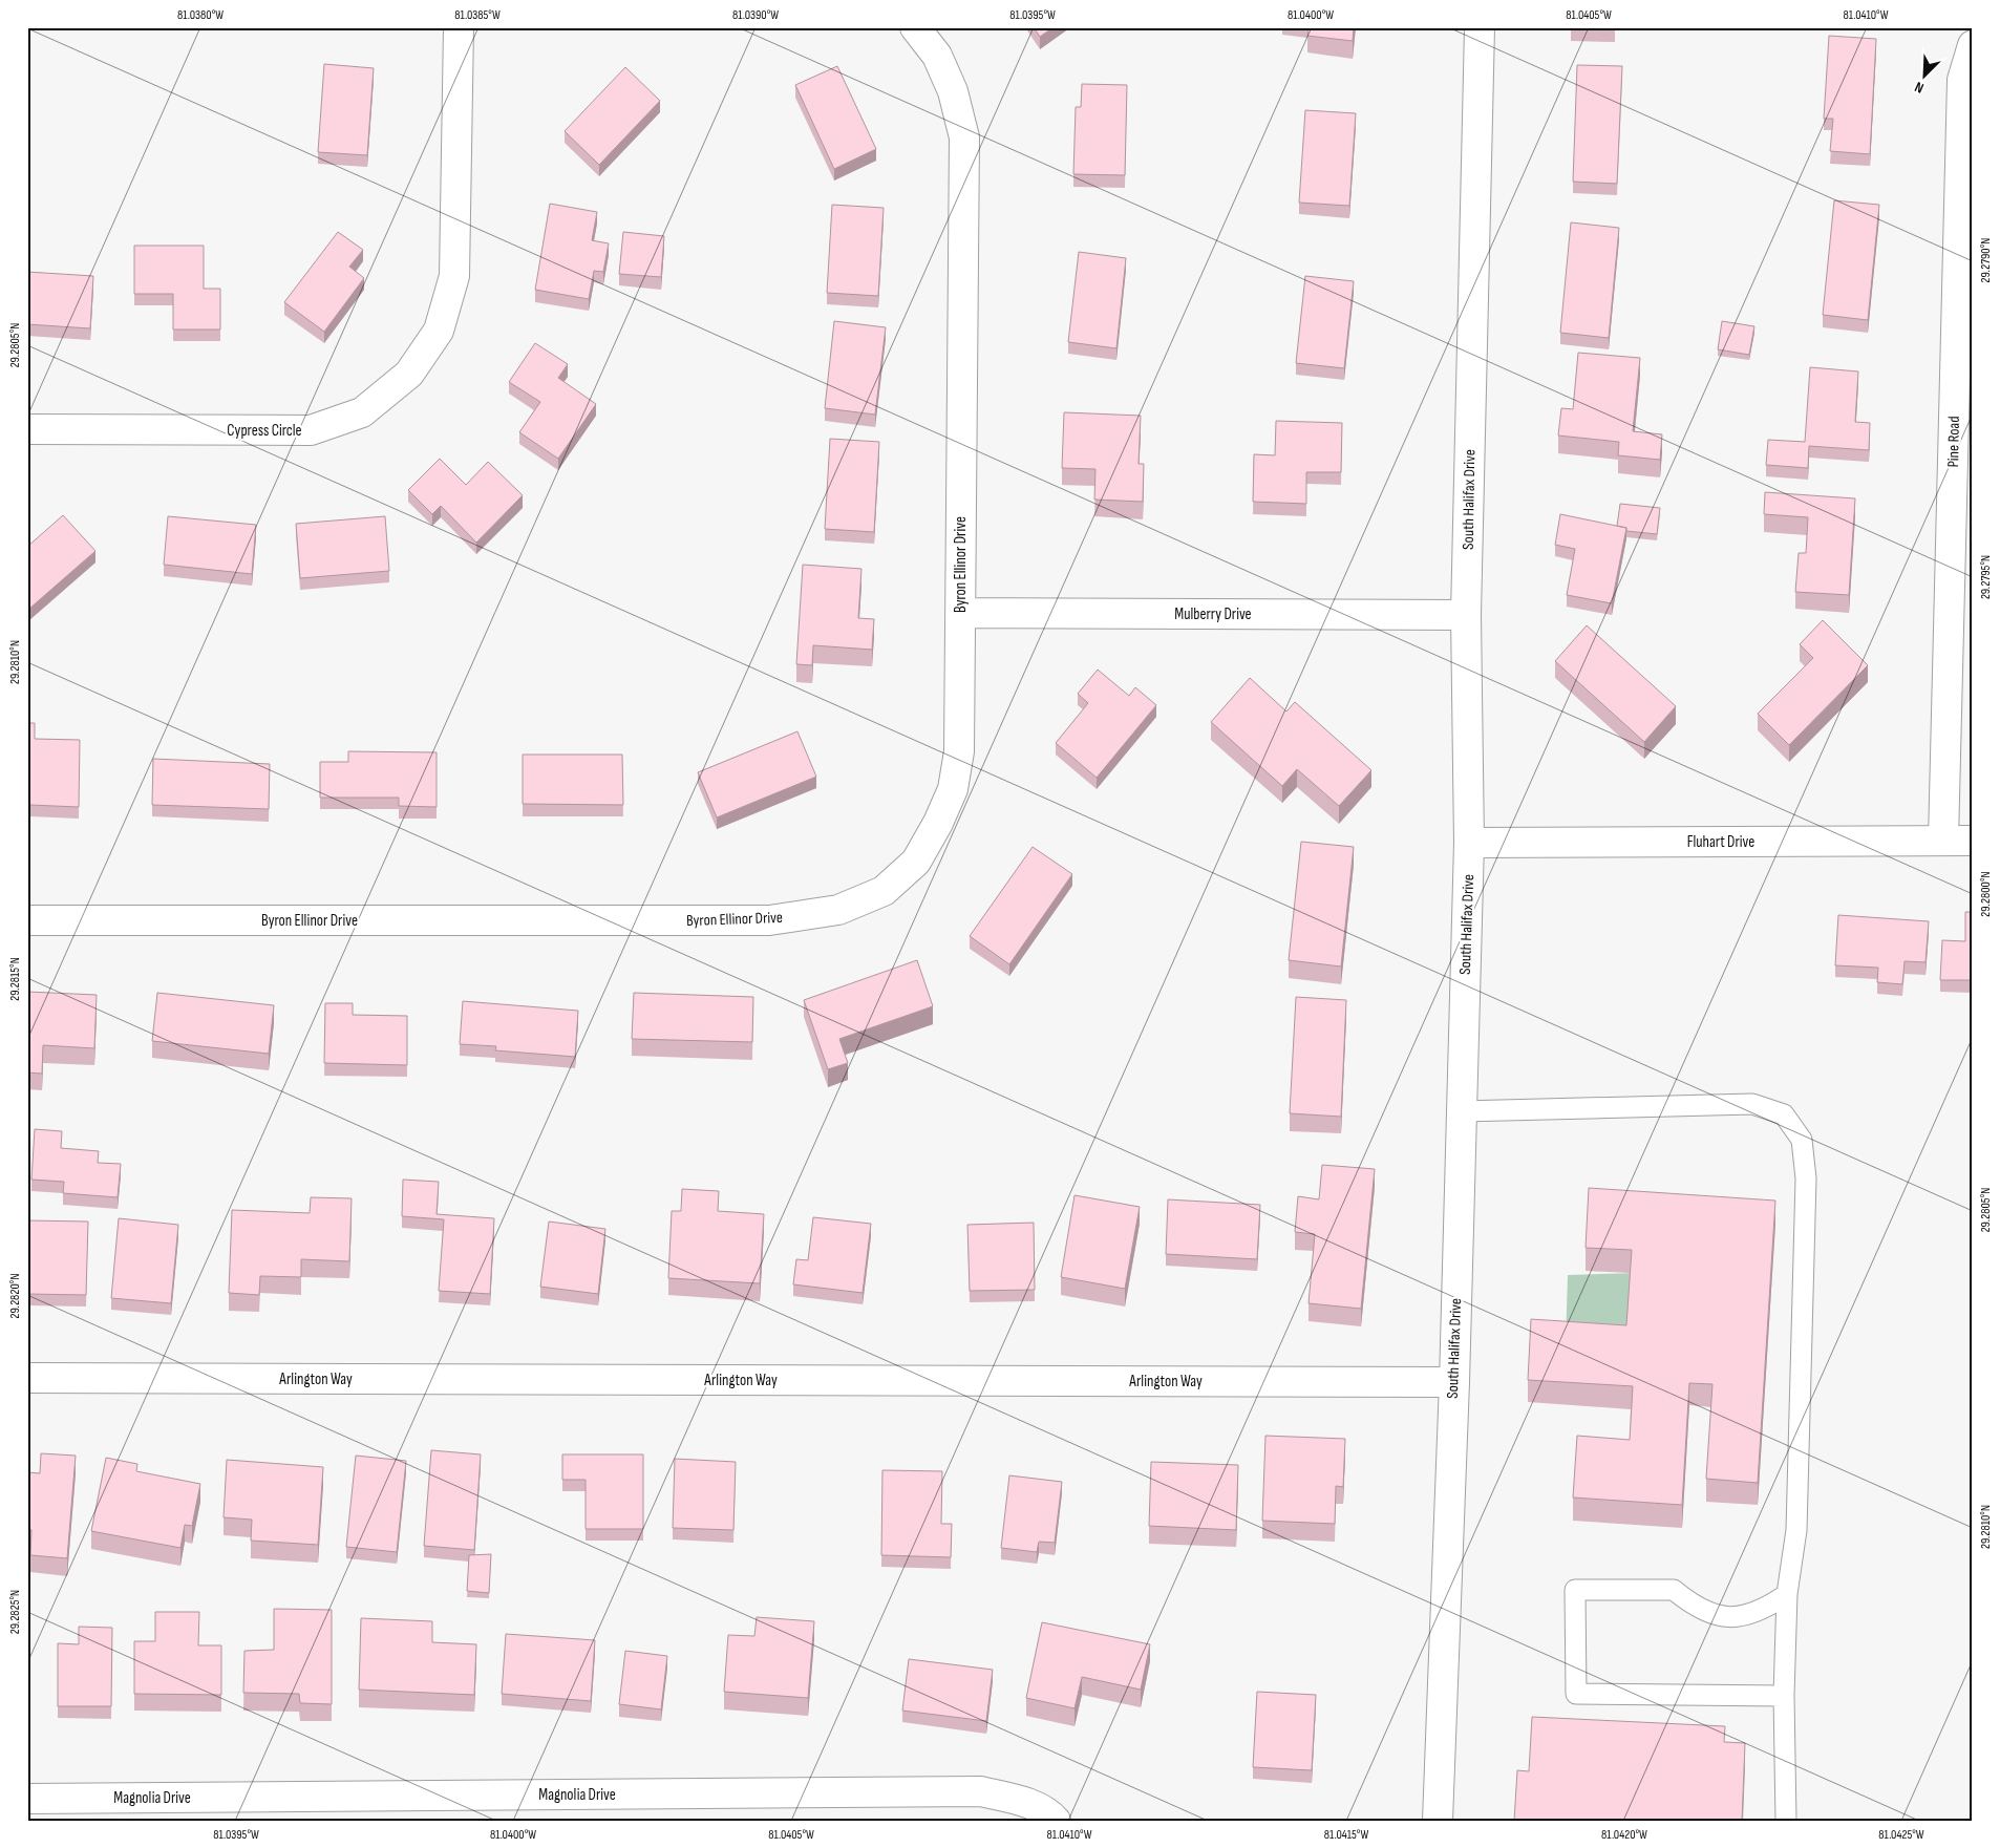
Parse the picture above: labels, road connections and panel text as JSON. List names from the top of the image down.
{
  "streets": {
    "street": [
      "Cypress Circle",
      "Pine Road",
      "South Halifax Drive",
      "Byron Ellinor Drive",
      "Mulberry Drive",
      "Fluhart Drive",
      "Arlington Way",
      "Magnolia Drive"
    ]
  },
  "crossings": [
    ["Pine Road", "Fluhart Drive"],
    ["South Halifax Drive", "Mulberry Drive"],
    ["South Halifax Drive", "Fluhart Drive"],
    ["South Halifax Drive", "Arlington Way"],
    ["Byron Ellinor Drive", "Mulberry Drive"]
  ],
  "north": "bottom left",
  "coordinates": [
    "81.0380°W",
    "81.0385°W",
    "81.0390°W",
    "81.0395°W",
    "81.0400°W",
    "81.0405°W",
    "81.0410°W",
    "29.2790°N",
    "29.2805°N",
    "29.2795°N",
    "29.2810°N",
    "29.2800°N",
    "29.2815°N",
    "29.2820°N",
    "29.2825°N",
    "81.0415°W",
    "81.0420°W",
    "81.0425°W"
  ]
}
